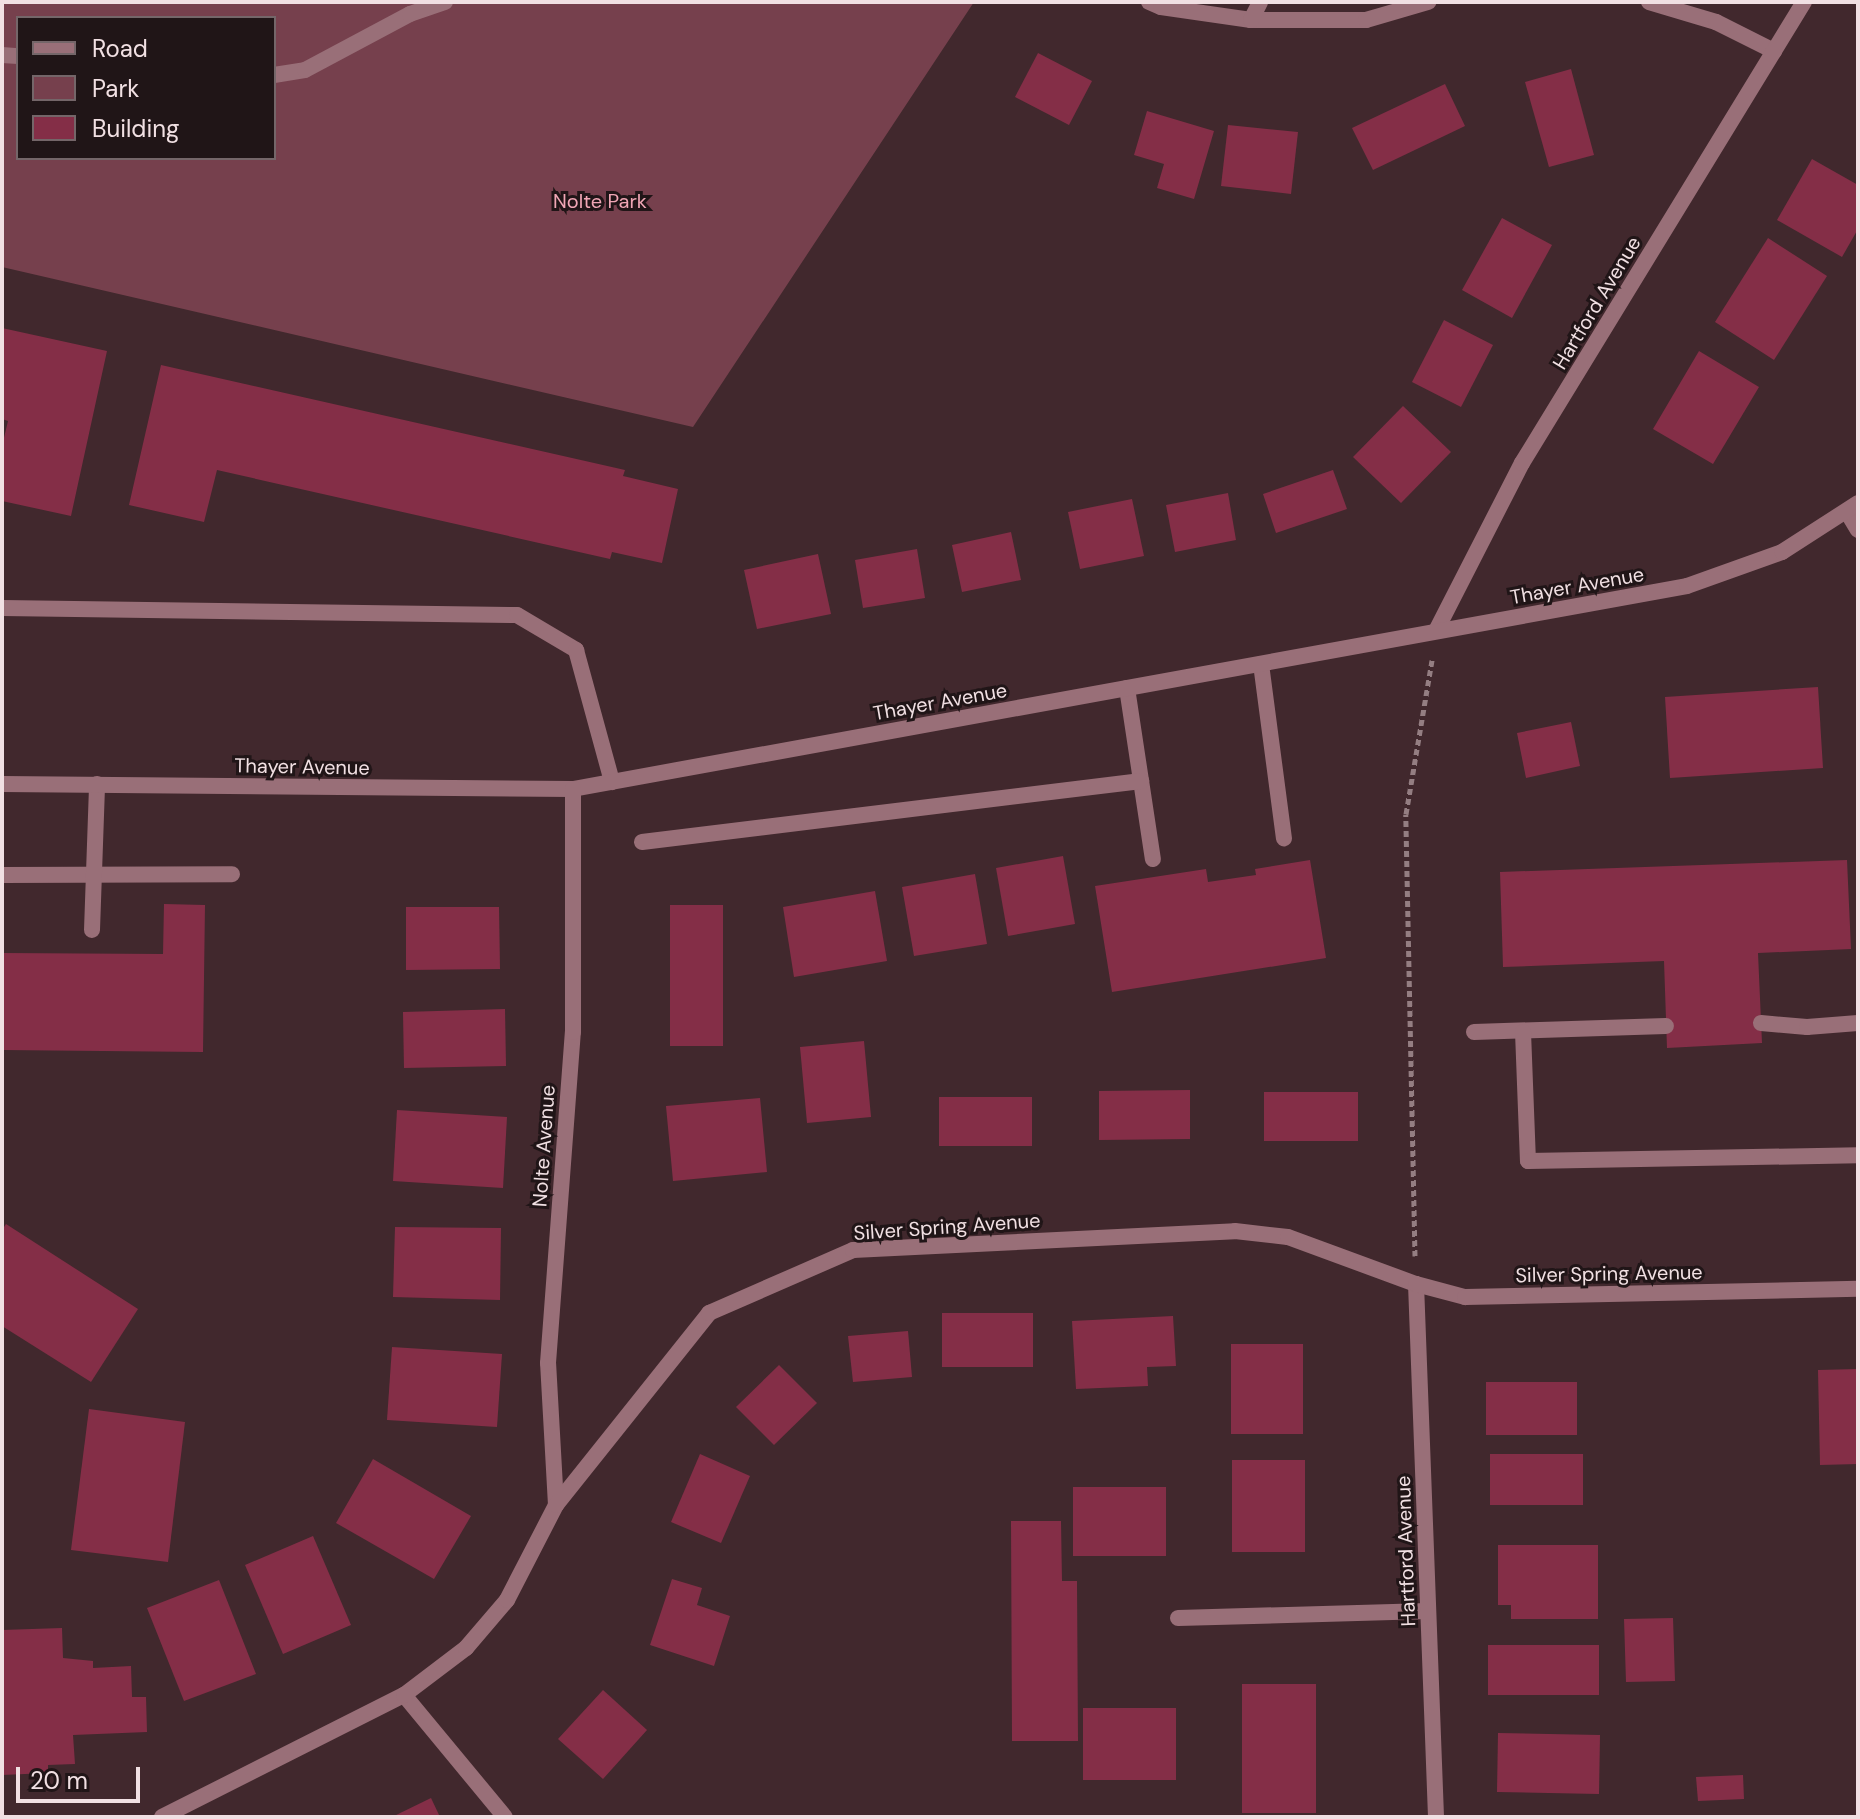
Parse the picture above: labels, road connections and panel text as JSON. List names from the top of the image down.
{
  "streets": {
    "street": [
      "Hartford Avenue",
      "Thayer Avenue",
      "Nolte Avenue",
      "Silver Spring Avenue"
    ]
  },
  "crossings": [
    ["Hartford Avenue", "Thayer Avenue"],
    ["Hartford Avenue", "Silver Spring Avenue"],
    ["Thayer Avenue", "Nolte Avenue"],
    ["Nolte Avenue", "Silver Spring Avenue"]
  ],
  "parks": ["Nolte Park"],
  "legend": ["Road", "Park", "Building"],
  "scale_bar": "20 m"
}
